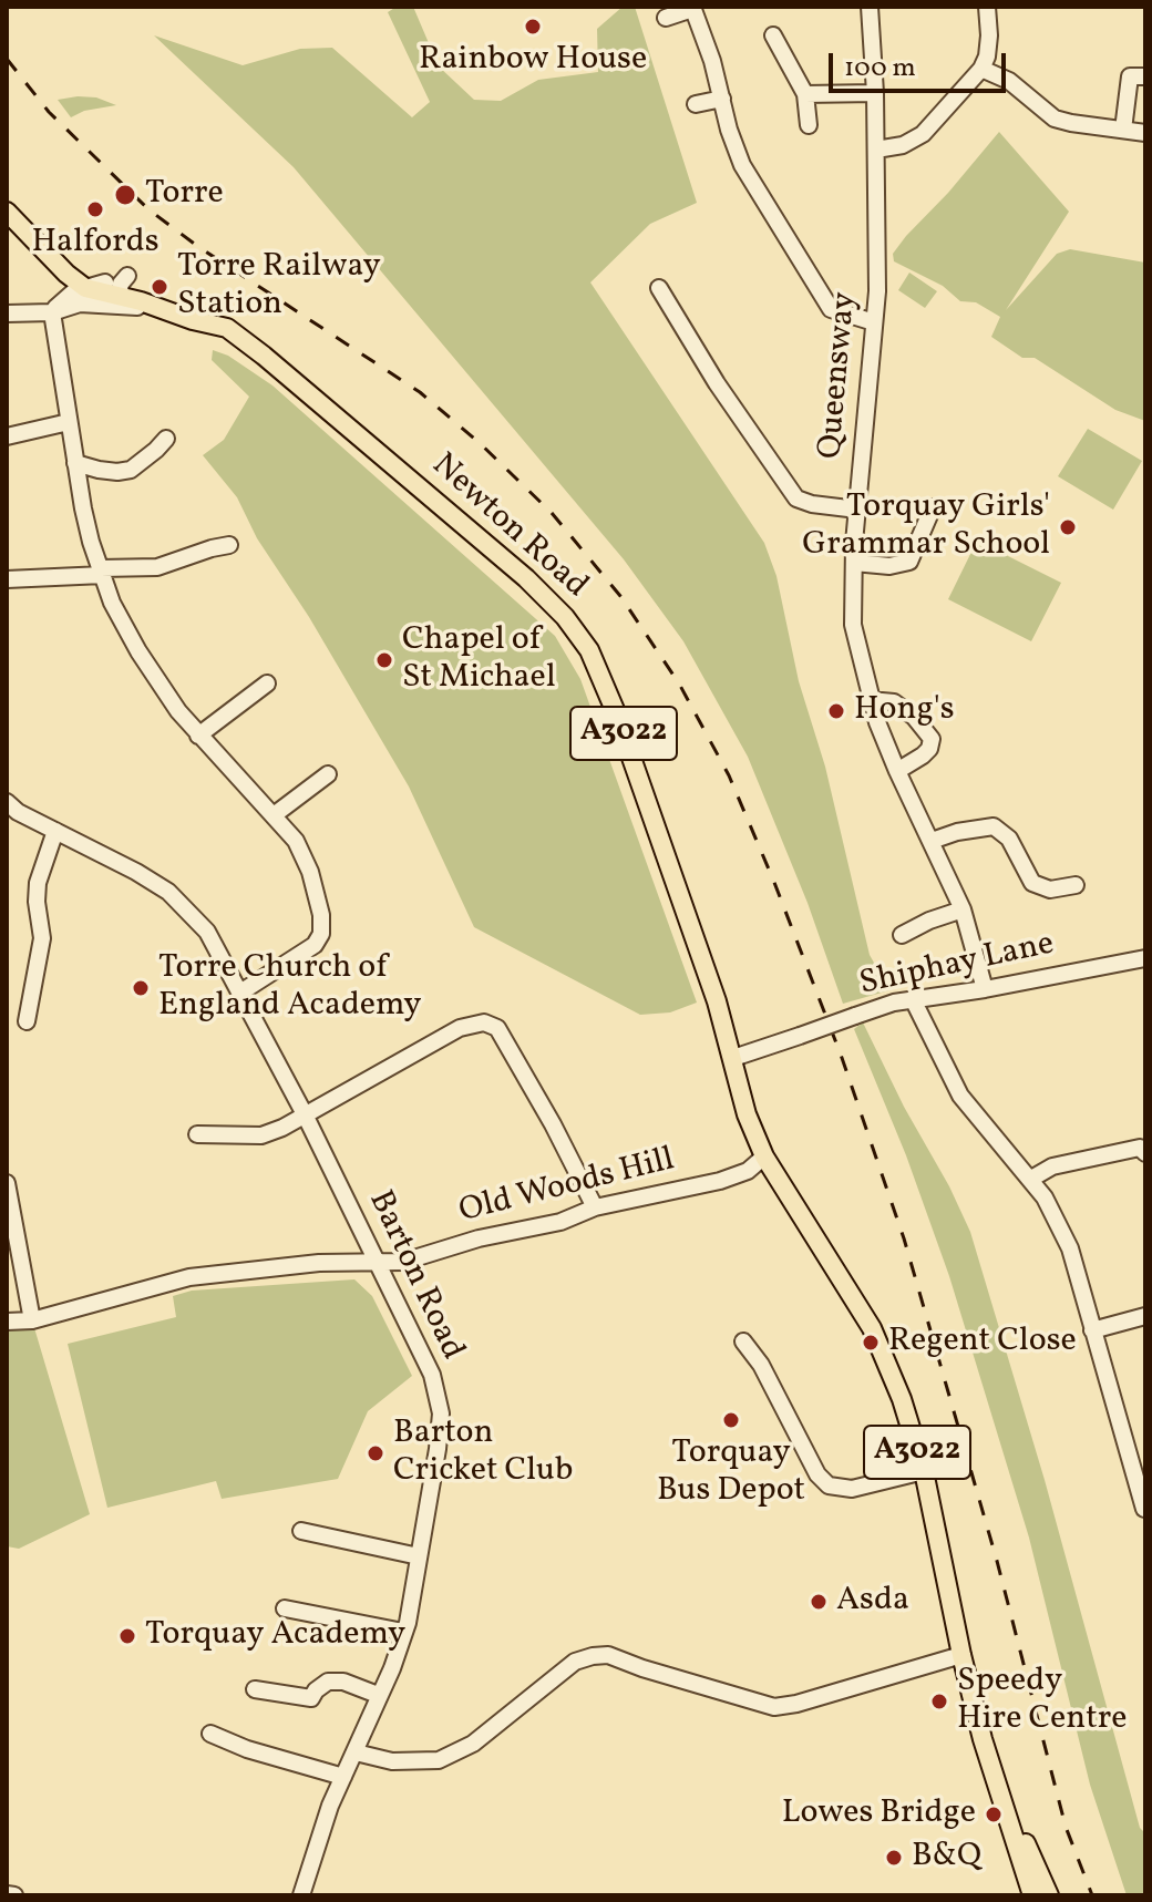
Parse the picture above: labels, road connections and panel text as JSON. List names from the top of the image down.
{
  "streets": {
    "main road": ["Newton Road", "A3022"],
    "street": [
      "Queensway",
      "Shiphay Lane",
      "Old Woods Hill",
      "Barton Road"
    ]
  },
  "crossings": [
    ["Queensway", "Shiphay Lane"],
    ["Newton Road", "A3022"],
    ["Newton Road", "Shiphay Lane"],
    ["Newton Road", "Old Woods Hill"],
    ["A3022", "Old Woods Hill"],
    ["Old Woods Hill", "Barton Road"]
  ],
  "places": [
    "Rainbow House",
    "Torre",
    "Halfords",
    "Torre Railway Station",
    "Torquay Girls' Grammar School",
    "Chapel of St Michael",
    "Hong's",
    "Torre Church of England Academy",
    "Regent Close",
    "Torquay Bus Depot",
    "Barton Cricket Club",
    "Asda",
    "Torquay Academy",
    "Speedy Hire Centre",
    "Lowes Bridge",
    "B&Q"
  ],
  "scale_bar": "100 m"
}
